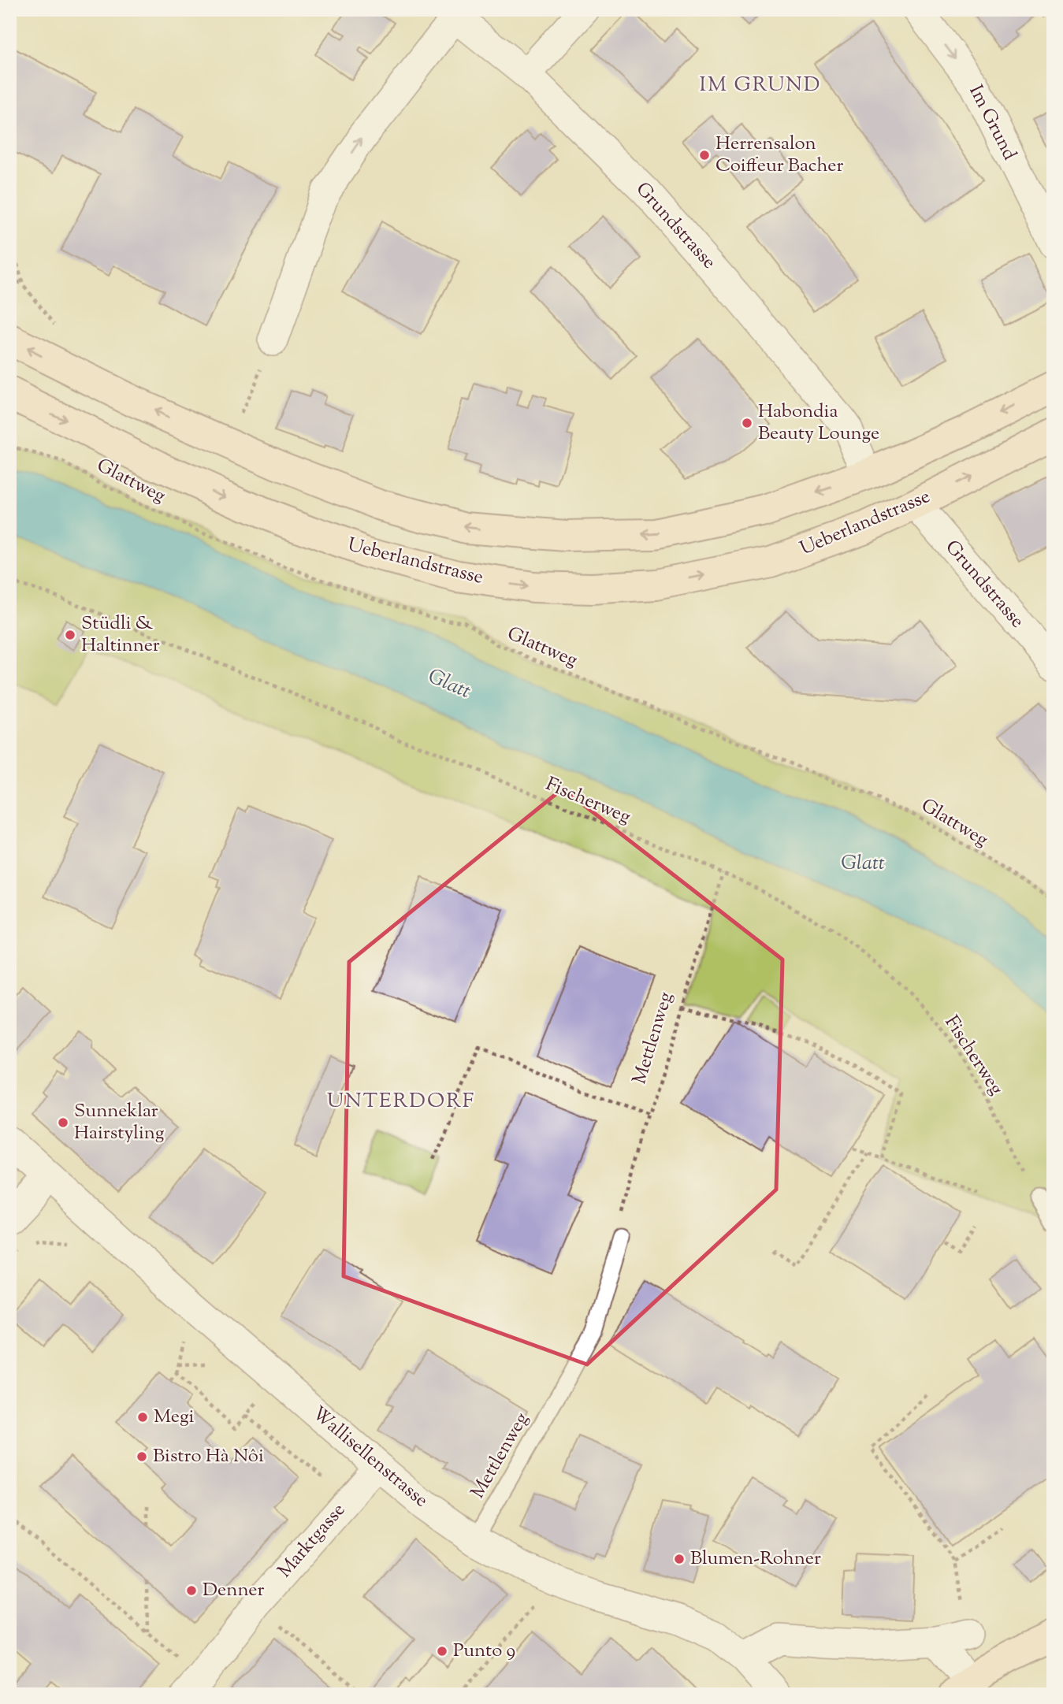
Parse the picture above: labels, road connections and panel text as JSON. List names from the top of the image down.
{
  "streets": {
    "main road": ["Ueberlandstrasse"],
    "street": [
      "Im Grund",
      "Grundstrasse",
      "Wallisellenstrasse",
      "Marktgasse"
    ],
    "lane": ["Mettlenweg"],
    "path": ["Glattweg", "Fischerweg"]
  },
  "crossings": [
    ["Grundstrasse", "Ueberlandstrasse"],
    ["Fischerweg", "Mettlenweg"],
    ["Mettlenweg", "Wallisellenstrasse"],
    ["Wallisellenstrasse", "Marktgasse"]
  ],
  "one_way": ["Im Grund"],
  "districts": ["IM GRUND", "UNTERDORF"],
  "water": ["Glatt"],
  "places": [
    "Herrensalon Coiffeur Bacher",
    "Habondia Beauty Lounge",
    "Stüdli & Haltinner",
    "Sunneklar Hairstyling",
    "Megi",
    "Bistro Hà Nôi",
    "Blumen-Rohner",
    "Denner",
    "Punto 9"
  ]
}
